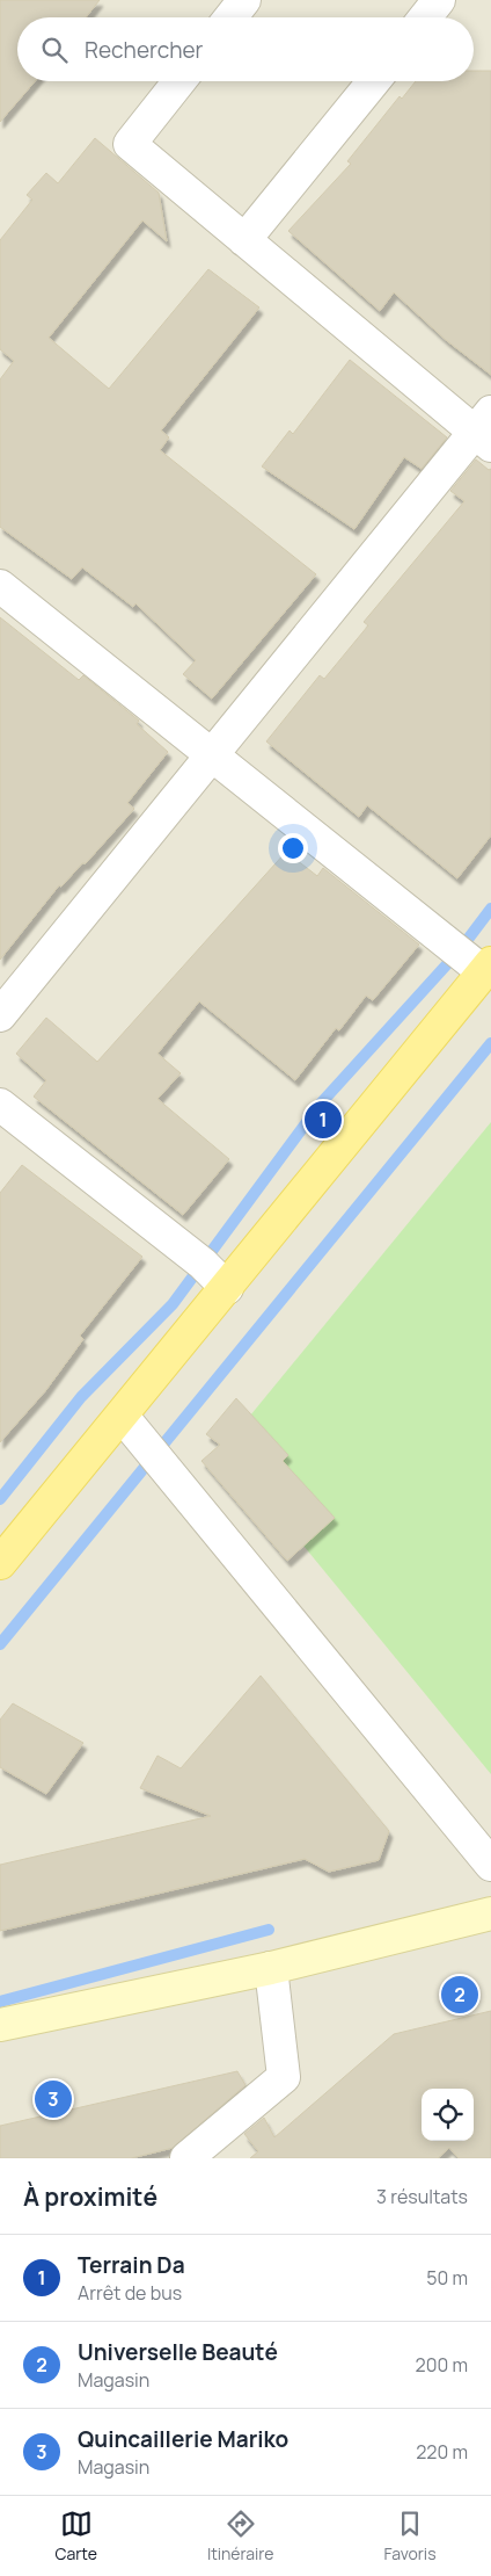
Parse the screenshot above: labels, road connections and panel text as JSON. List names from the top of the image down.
{
  "page": {
    "search": "Rechercher",
    "pins": ["1", "2", "3"],
    "heading": ["À proximité", "3 résultats"],
    "list": [
      {
        "mark": "1",
        "name": "Terrain Da",
        "note": "Arrêt de bus",
        "value": "50 m"
      },
      {
        "mark": "2",
        "name": "Universelle Beauté",
        "note": "Magasin",
        "value": "200 m"
      },
      {
        "mark": "3",
        "name": "Quincaillerie Mariko",
        "note": "Magasin",
        "value": "220 m"
      }
    ],
    "nav": ["Carte", "Itinéraire", "Favoris"]
  }
}
